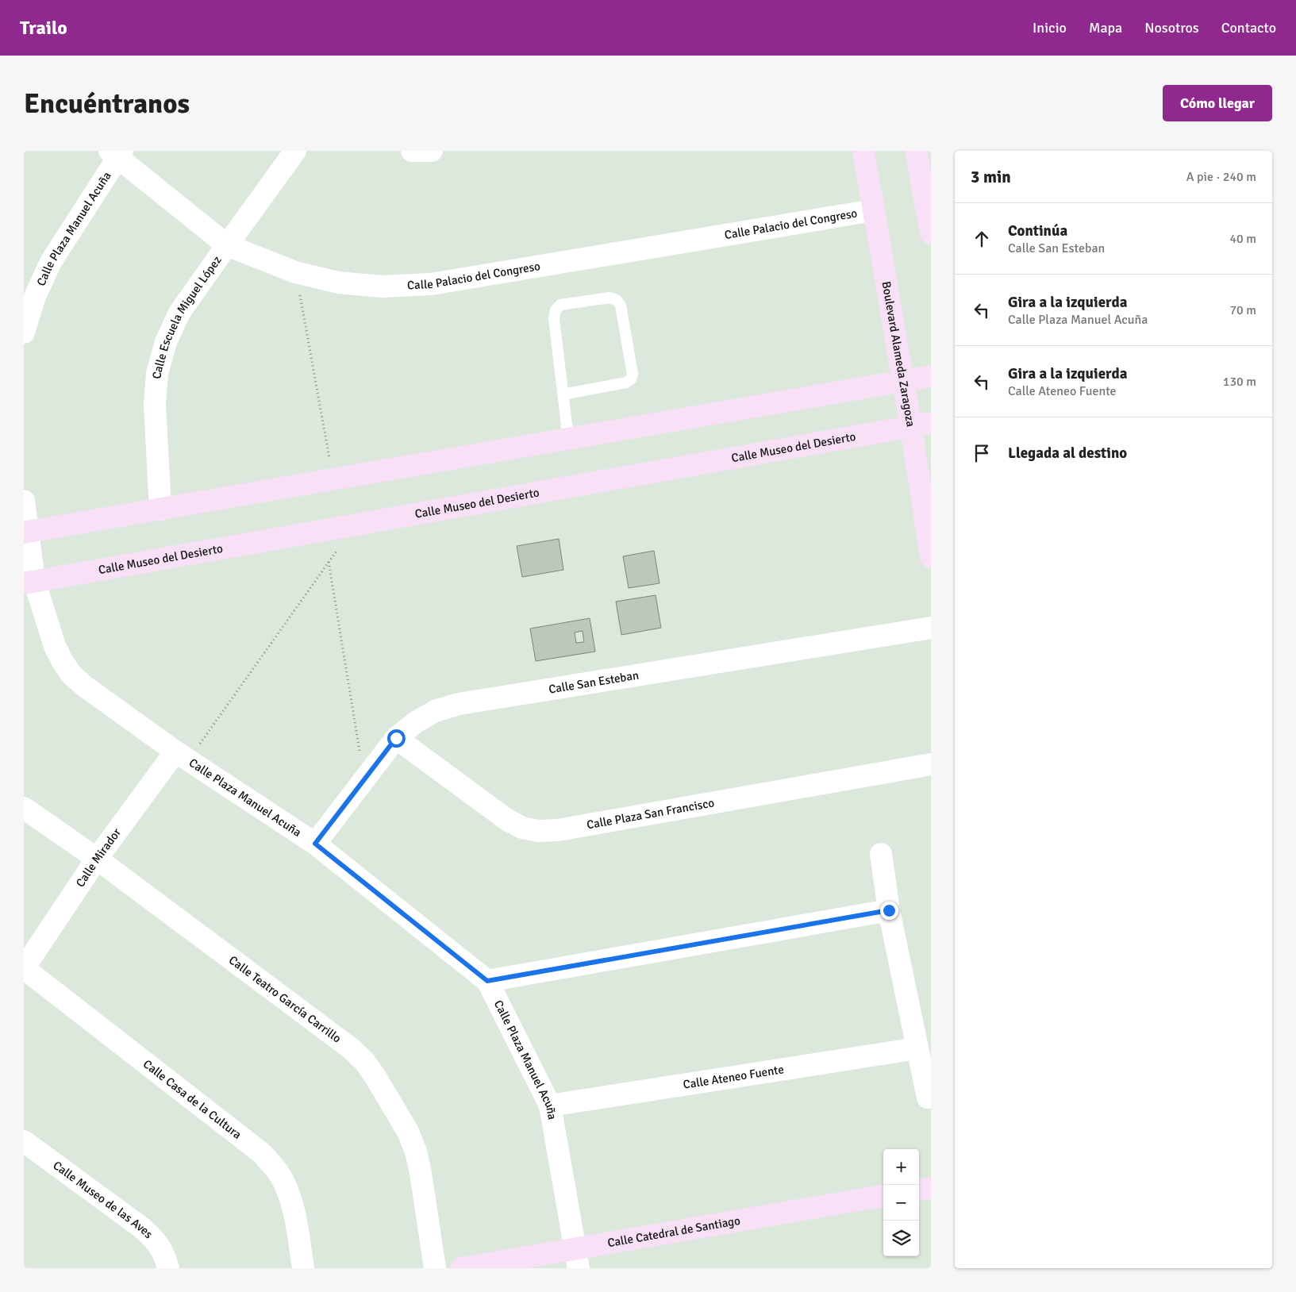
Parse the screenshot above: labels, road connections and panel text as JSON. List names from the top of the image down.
{
  "streets": {
    "street": [
      "Calle Palacio del Congreso",
      "Calle Plaza Manuel Acuña",
      "Calle Escuela Miguel López",
      "Boulevard Alameda Zaragoza",
      "Calle Museo del Desierto",
      "Calle San Esteban",
      "Calle Plaza San Francisco",
      "Calle Mirador",
      "Calle Teatro García Carrillo",
      "Calle Ateneo Fuente",
      "Calle Casa de la Cultura",
      "Calle Museo de las Aves",
      "Calle Catedral de Santiago"
    ]
  },
  "crossings": [
    ["Calle Palacio del Congreso", "Calle Plaza Manuel Acuña"],
    ["Calle Palacio del Congreso", "Calle Escuela Miguel López"],
    ["Calle Palacio del Congreso", "Boulevard Alameda Zaragoza"],
    ["Calle Plaza Manuel Acuña", "Calle Museo del Desierto"],
    ["Calle Plaza Manuel Acuña", "Calle San Esteban"],
    ["Calle Plaza Manuel Acuña", "Calle Mirador"],
    ["Calle Plaza Manuel Acuña", "Calle Ateneo Fuente"],
    ["Calle Plaza Manuel Acuña", "Calle Catedral de Santiago"],
    ["Boulevard Alameda Zaragoza", "Calle Museo del Desierto"],
    ["Calle San Esteban", "Calle Plaza San Francisco"],
    ["Calle Mirador", "Calle Teatro García Carrillo"],
    ["Calle Mirador", "Calle Casa de la Cultura"]
  ],
  "page": {
    "header": "Trailo",
    "nav": [
      "Inicio",
      "Mapa",
      "Nosotros",
      "Contacto"
    ],
    "buttons": "Cómo llegar",
    "title": "Encuéntranos",
    "heading": ["3 min", "A pie · 240 m"],
    "list": [
      ["Continúa", "Calle San Esteban", "40 m"],
      ["Gira a la izquierda", "Calle Plaza Manuel Acuña", "70 m"],
      ["Gira a la izquierda", "Calle Ateneo Fuente", "130 m"],
      "Llegada al destino"
    ],
    "map_buttons": ["+", "−"]
  }
}
